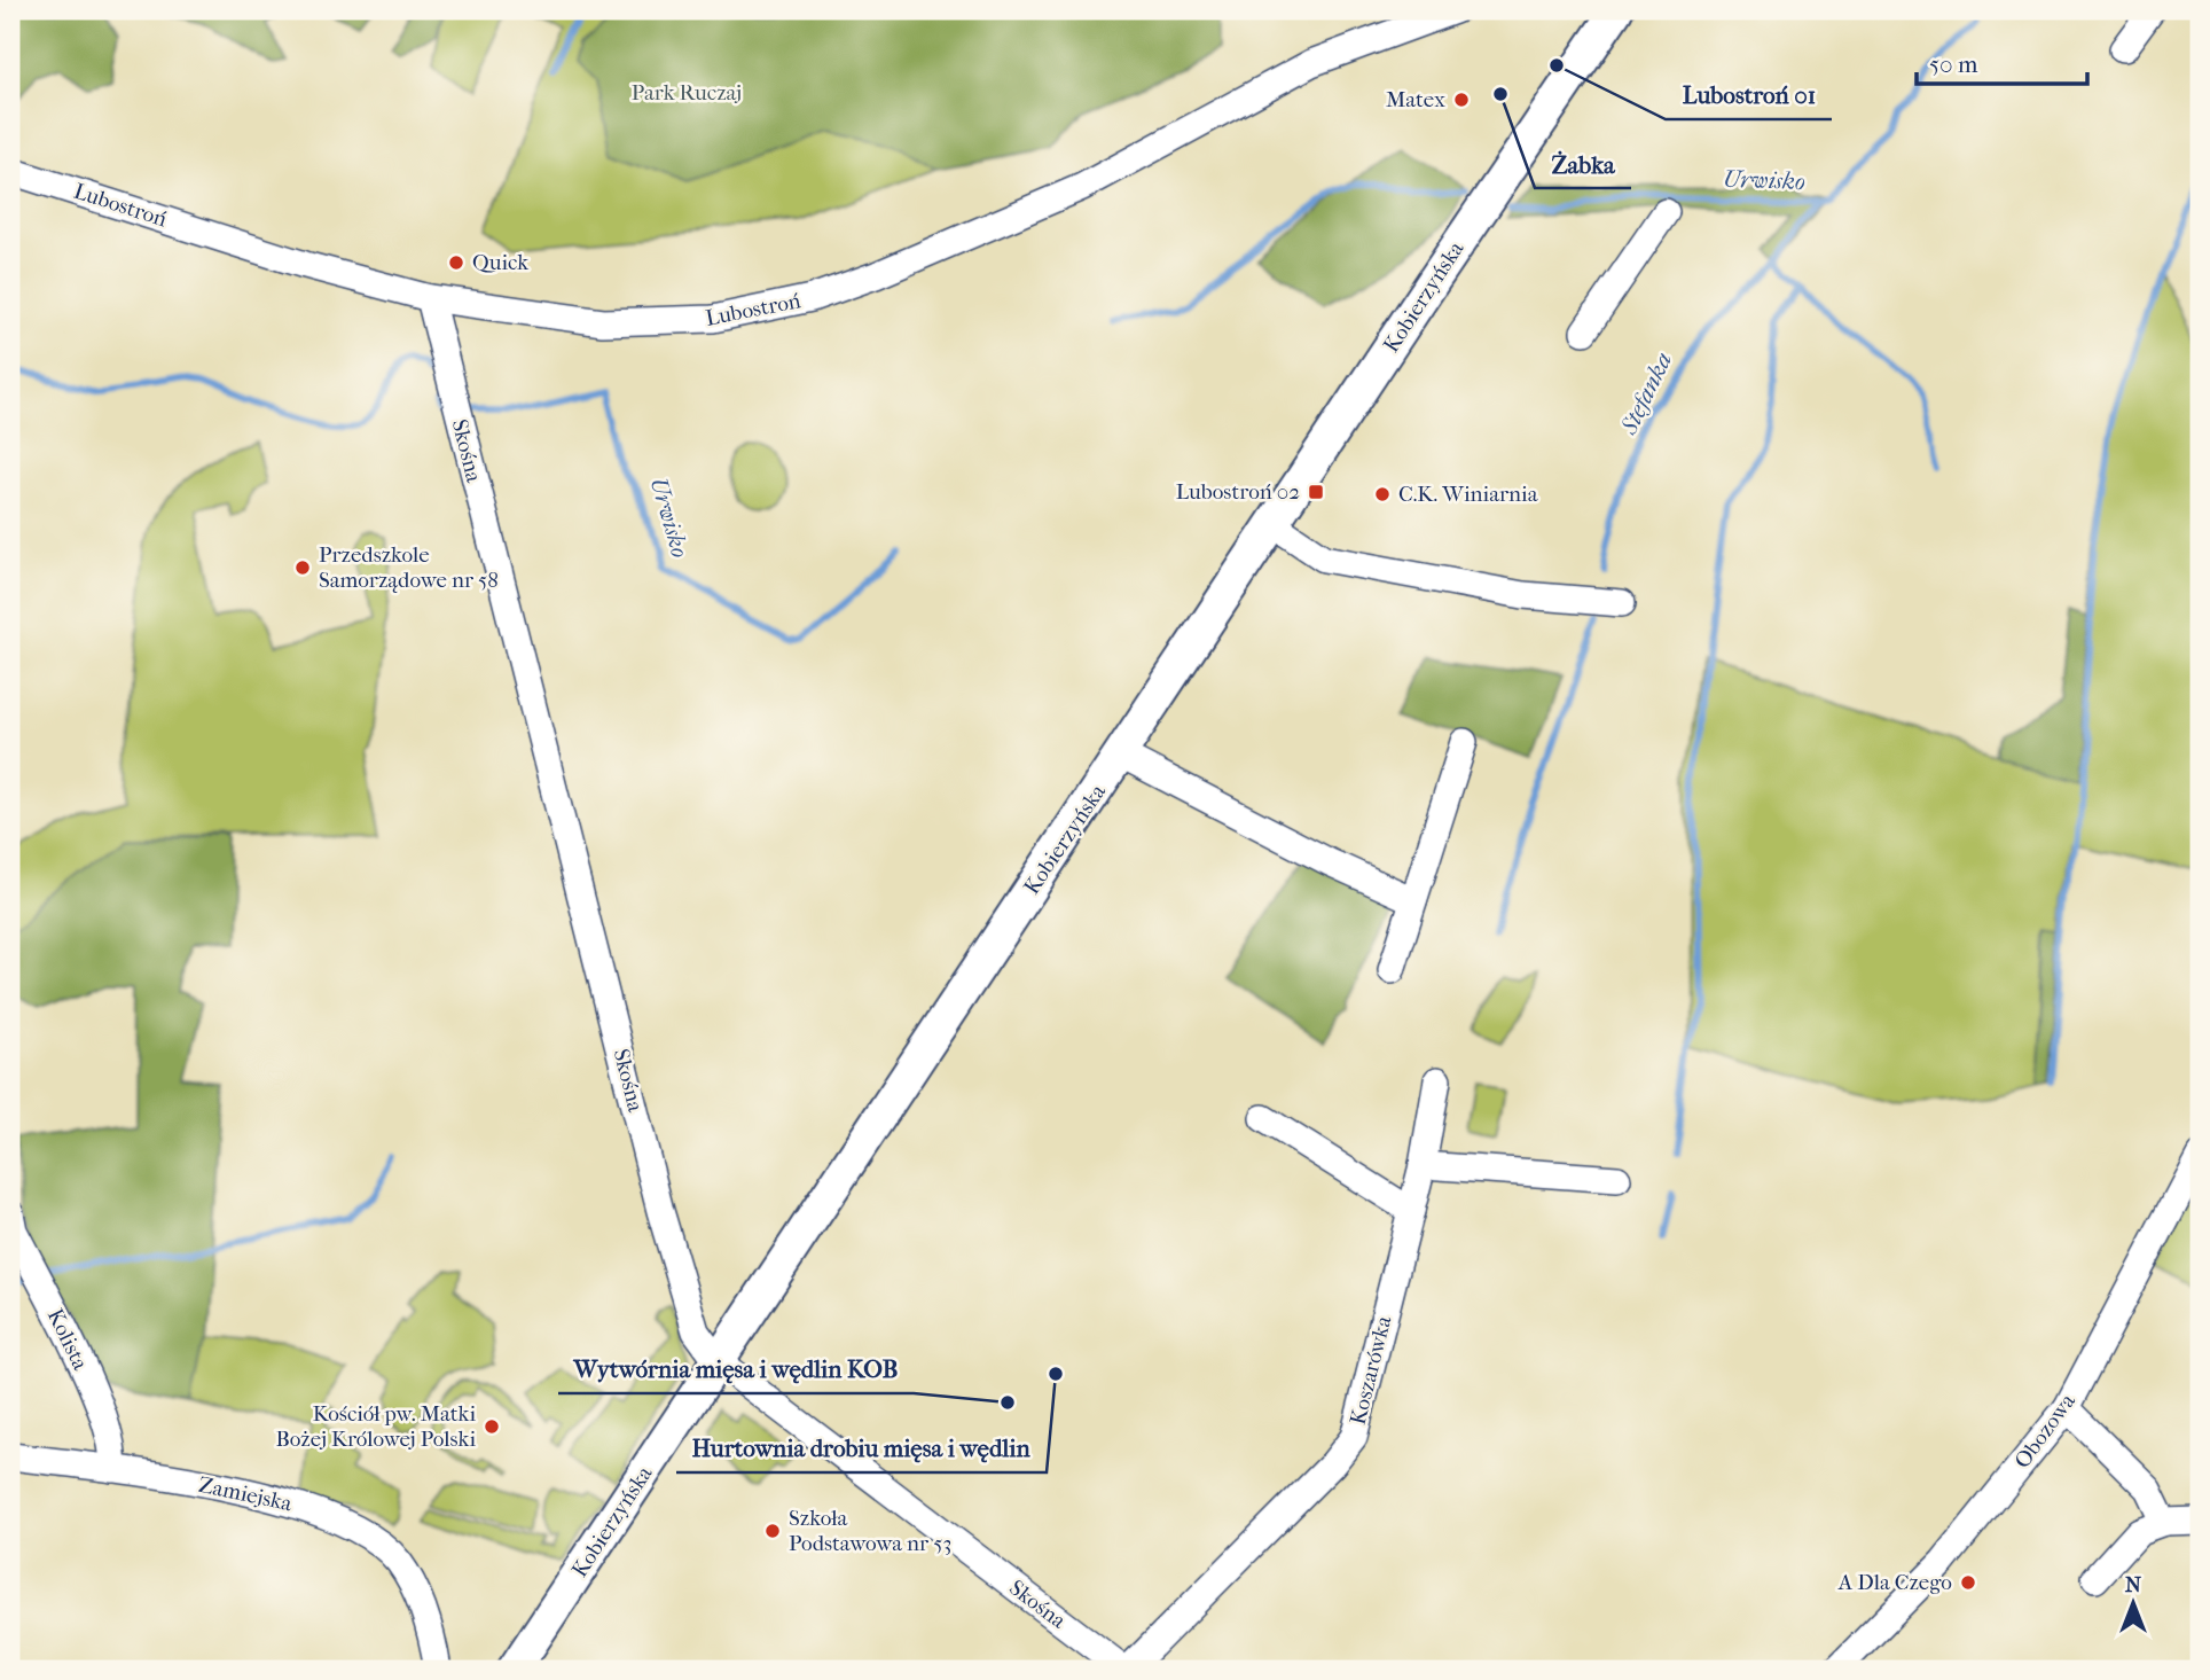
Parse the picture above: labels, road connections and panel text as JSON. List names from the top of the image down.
{
  "streets": {
    "street": [
      "Lubostroń",
      "Kobierzyńska",
      "Skośna",
      "Kolista",
      "Koszarówka",
      "Obozowa",
      "Zamiejska"
    ]
  },
  "crossings": [
    ["Lubostroń", "Skośna"],
    ["Kobierzyńska", "Skośna"],
    ["Skośna", "Koszarówka"],
    ["Kolista", "Zamiejska"]
  ],
  "water": ["Urwisko", "Stefanka"],
  "parks": ["Park Ruczaj"],
  "places": {
    "other": [
      "Lubostroń 01",
      "Żabka",
      "Matex",
      "Quick",
      "C.K. Winiarnia",
      "Przedszkole Samorządowe nr 58",
      "Hurtownia drobiu mięsa i wędlin",
      "Wytwórnia mięsa i wędlin KOB",
      "Kościół pw. Matki Bożej Królowej Polski",
      "Szkoła Podstawowa nr 53",
      "A Dla Czego"
    ],
    "transit": ["Lubostroń 02"]
  },
  "scale_bar": "50 m",
  "north": "top"
}
